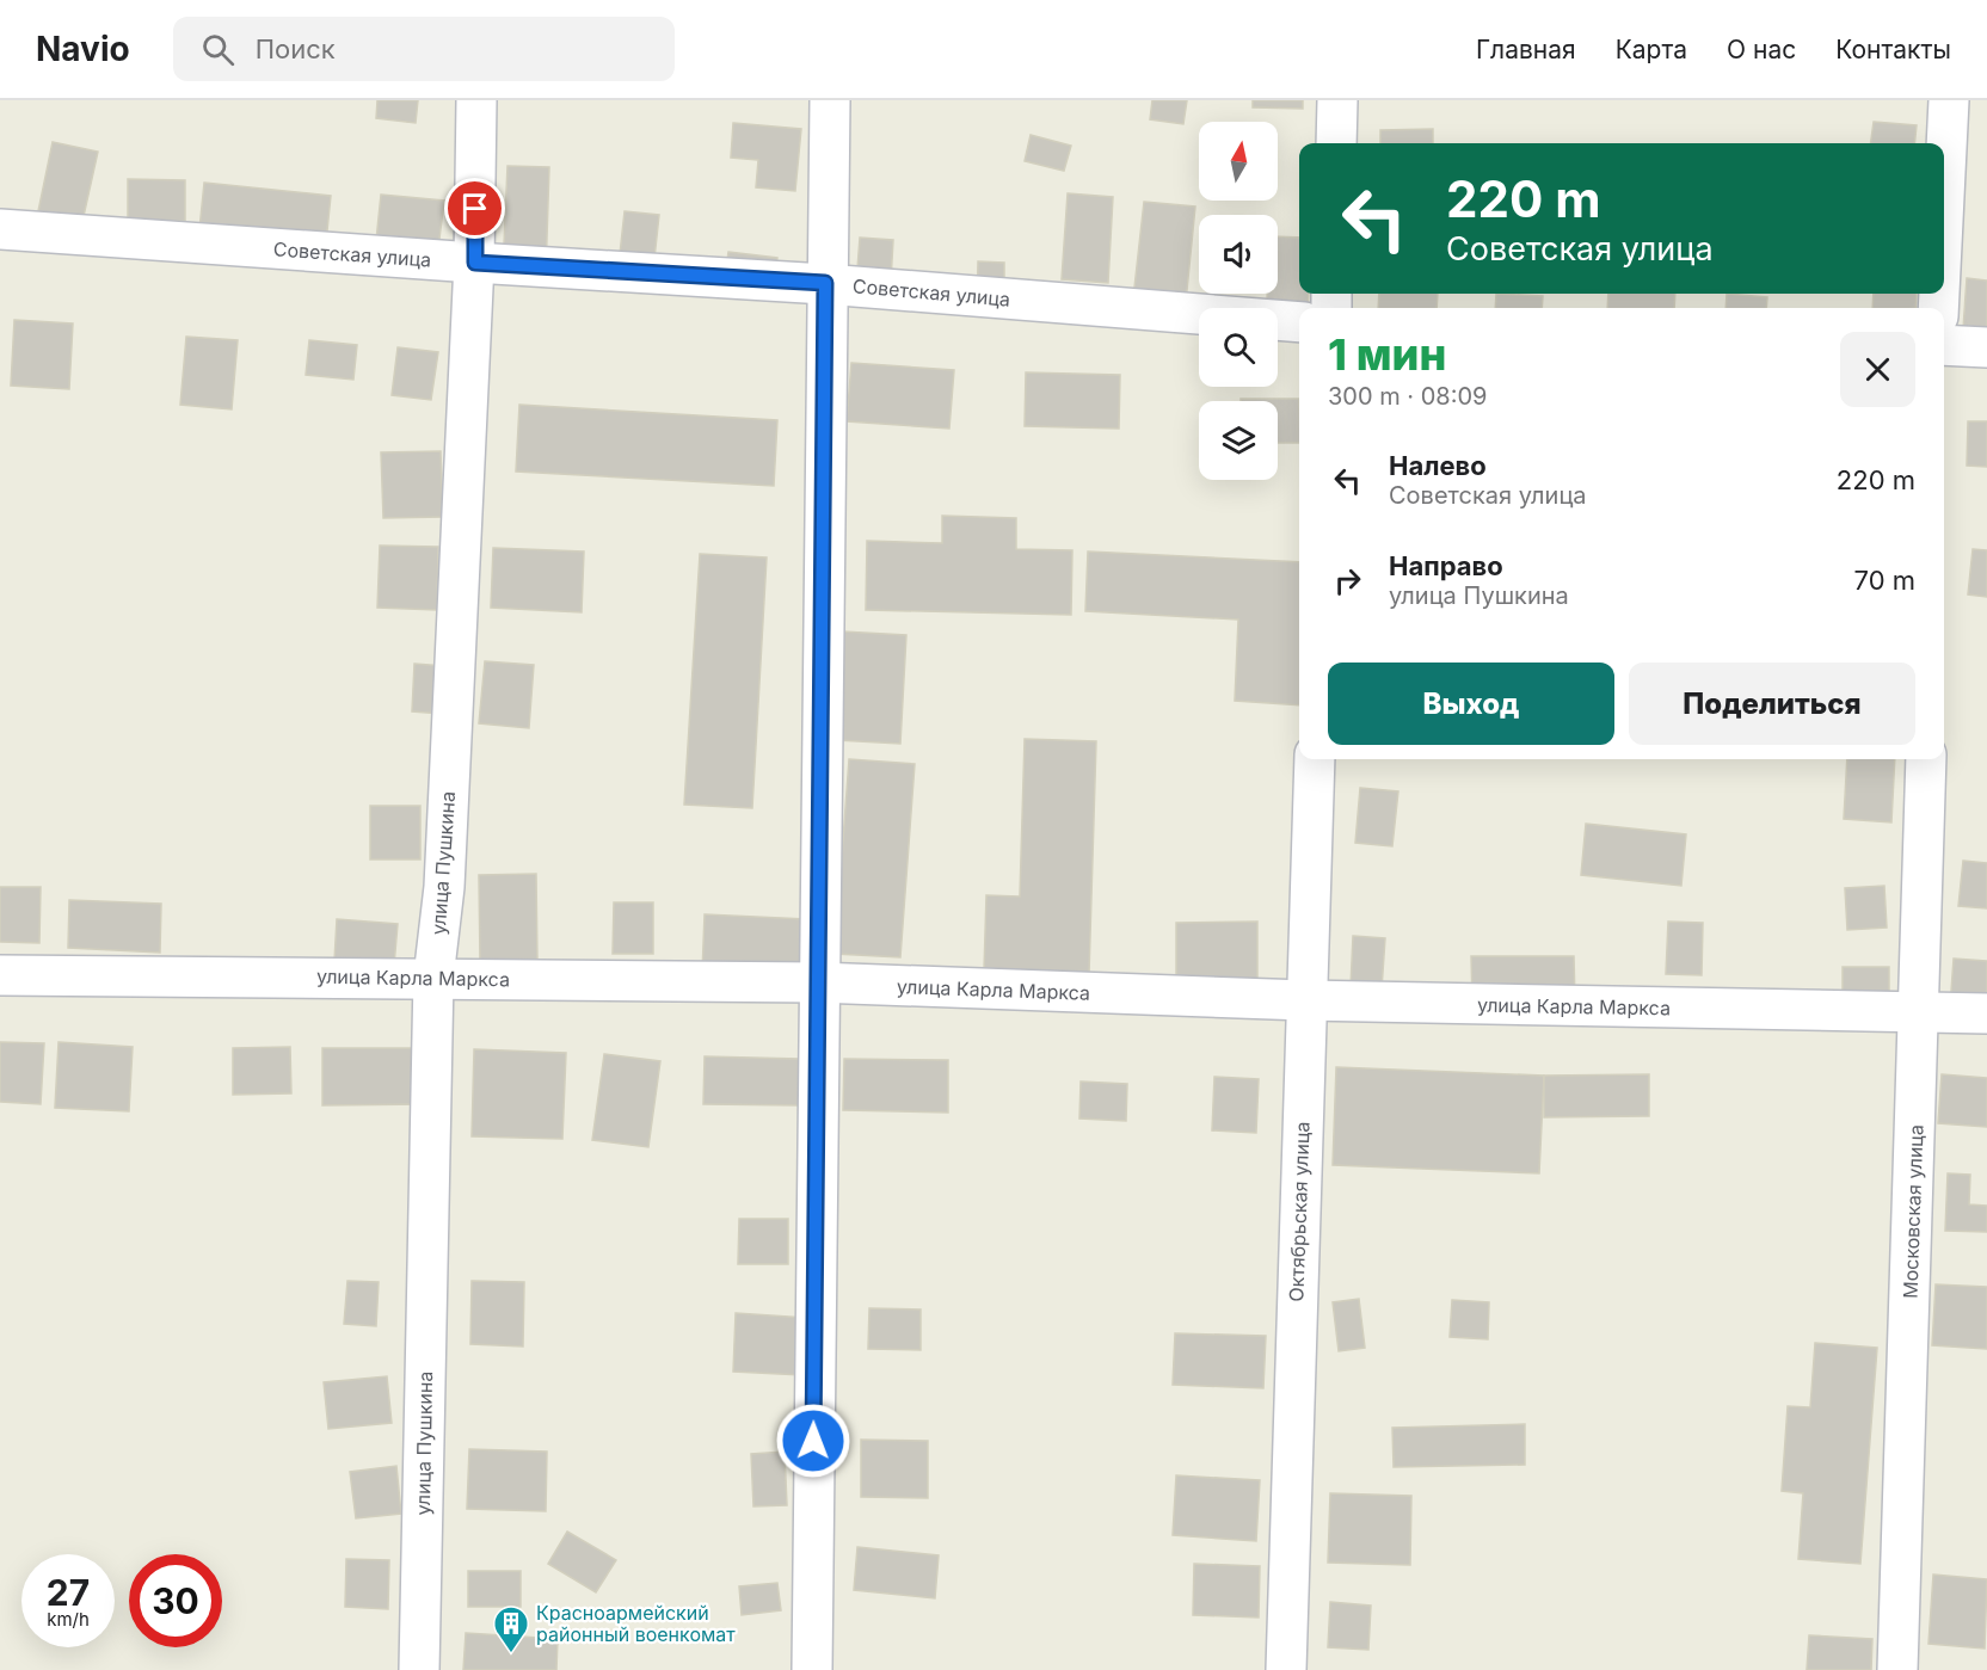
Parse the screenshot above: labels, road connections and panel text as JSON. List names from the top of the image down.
{
  "streets": {
    "street": [
      "Советская улица",
      "улица Пушкина",
      "улица Карла Маркса",
      "Октябрьская улица",
      "Московская улица"
    ]
  },
  "crossings": [
    ["Советская улица", "улица Пушкина"],
    ["улица Пушкина", "улица Карла Маркса"],
    ["улица Карла Маркса", "Октябрьская улица"],
    ["улица Карла Маркса", "Московская улица"]
  ],
  "places": {
    "building": ["Красноармейский районный военкомат"]
  },
  "north": "top",
  "page": {
    "header": "Navio",
    "search": "Поиск",
    "nav": [
      "Главная",
      "Карта",
      "О нас",
      "Контакты"
    ],
    "turn": ["220 m", "Советская улица"],
    "heading": ["1 мин", "300 m · 08:09"],
    "list": [
      {
        "name": "Налево",
        "note": "Советская улица",
        "value": "220 m"
      },
      {
        "name": "Направо",
        "note": "улица Пушкина",
        "value": "70 m"
      }
    ],
    "buttons": ["Выход", "Поделиться"],
    "speed": "27 km/h",
    "limit": "30"
  }
}
